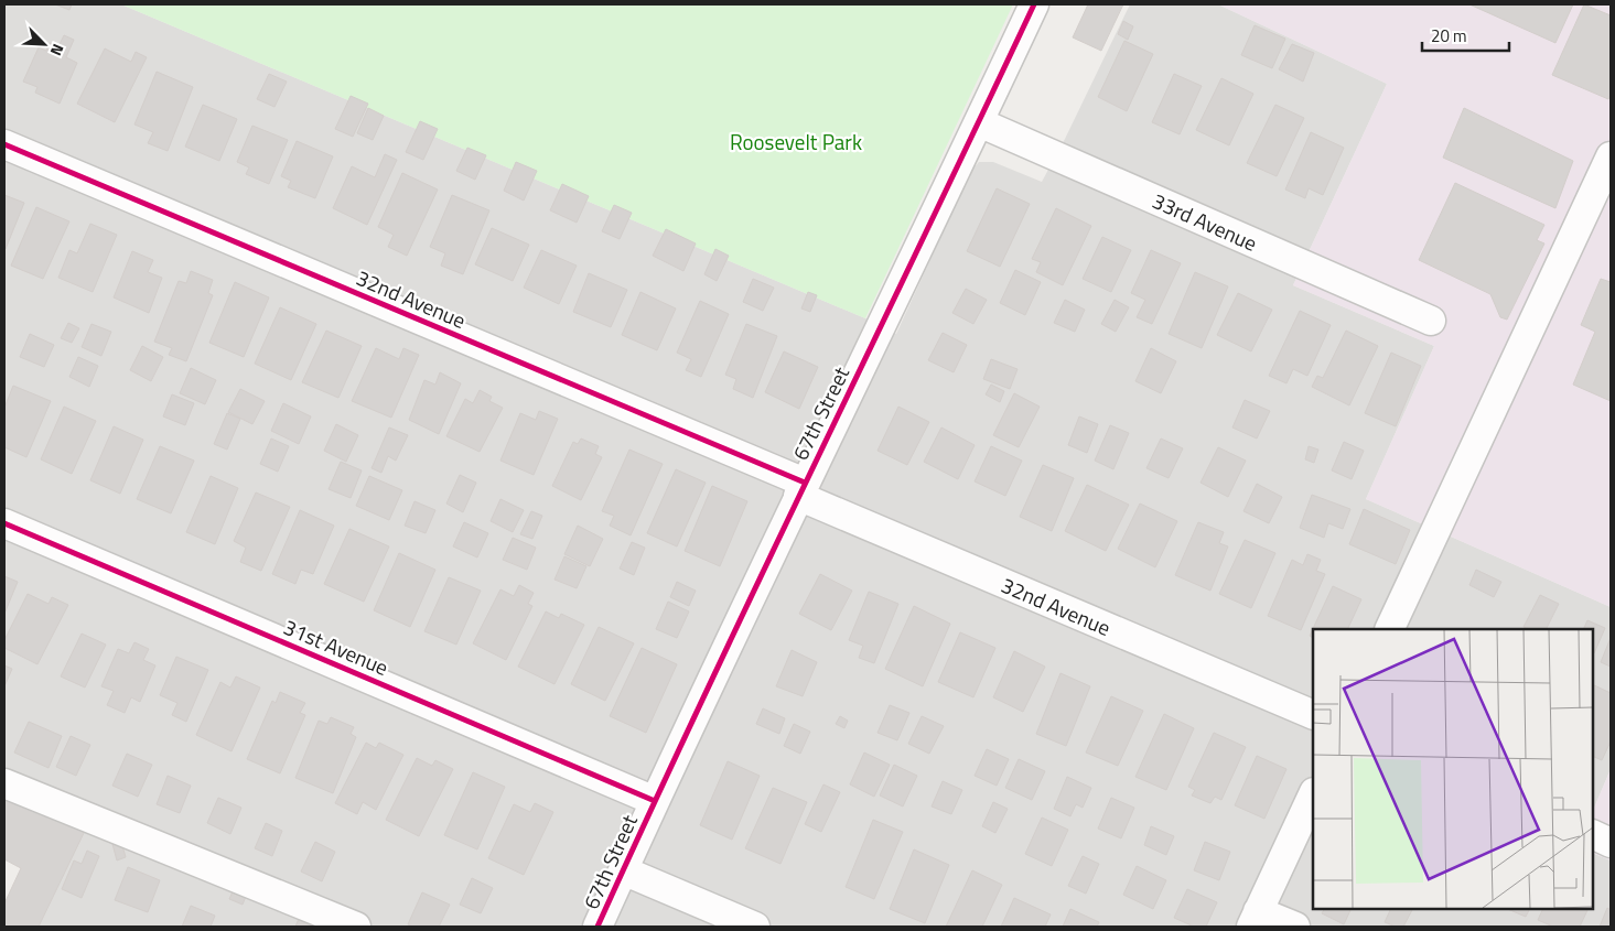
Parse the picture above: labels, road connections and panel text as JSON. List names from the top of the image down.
{
  "streets": {
    "street": [
      "33rd Avenue",
      "32nd Avenue",
      "67th Street",
      "31st Avenue"
    ]
  },
  "crossings": [
    ["33rd Avenue", "67th Street"],
    ["32nd Avenue", "67th Street"],
    ["67th Street", "31st Avenue"]
  ],
  "parks": ["Roosevelt Park"],
  "scale_bar": "20 m",
  "north": "bottom right"
}
